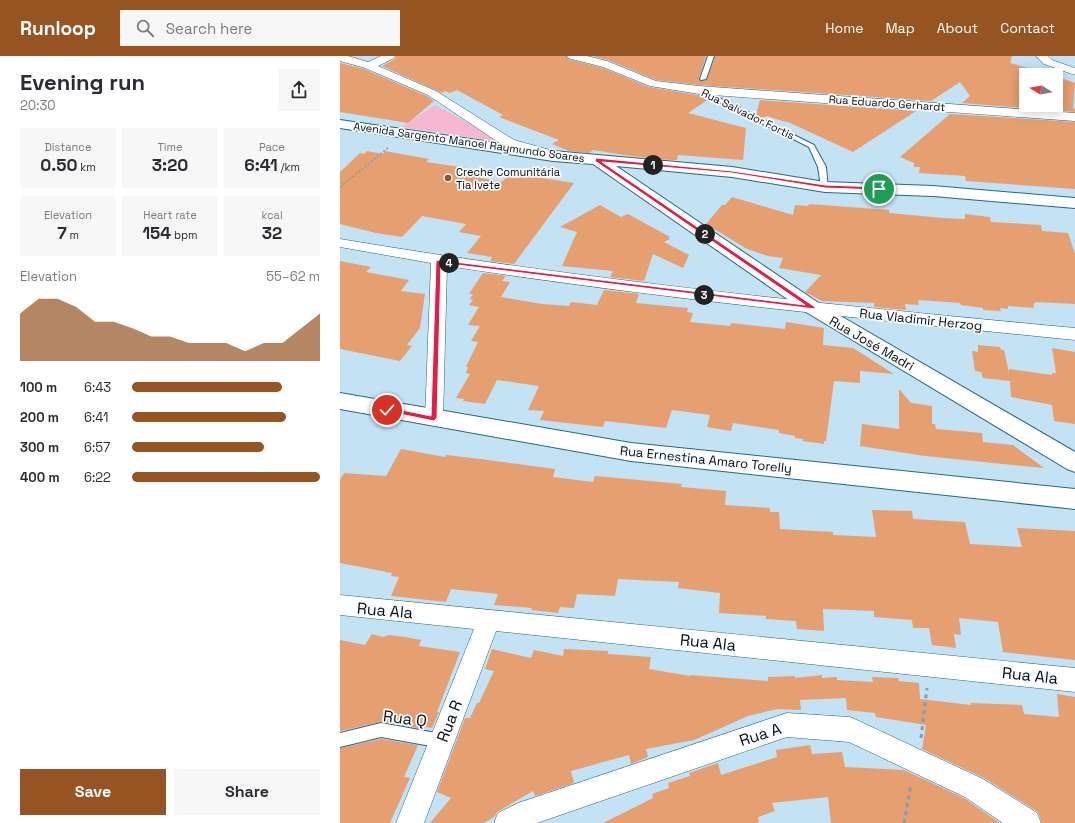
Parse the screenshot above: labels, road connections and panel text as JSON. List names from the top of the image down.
{
  "streets": {
    "street": [
      "Rua Eduardo Gerhardt",
      "Rua Salvador Fortis",
      "Avenida Sargento Manoel Raymundo Soares",
      "Rua Vladimir Herzog",
      "Rua José Madri",
      "Rua Ernestina Amaro Torelly",
      "Rua Ala",
      "Rua R",
      "Rua A"
    ],
    "lane": ["Rua Q"]
  },
  "crossings": [
    ["Rua Eduardo Gerhardt", "Rua Salvador Fortis"],
    ["Rua Salvador Fortis", "Avenida Sargento Manoel Raymundo Soares"],
    ["Avenida Sargento Manoel Raymundo Soares", "Rua José Madri"],
    ["Rua Vladimir Herzog", "Rua José Madri"],
    ["Rua Ala", "Rua R"],
    ["Rua Q", "Rua R"]
  ],
  "places": ["Creche Comunitária Tia Ivete"],
  "north": "left",
  "page": {
    "header": "Runloop",
    "search": "Search here",
    "nav": [
      "Home",
      "Map",
      "About",
      "Contact"
    ],
    "heading": ["Evening run", "20:30"],
    "stats": [
      ["Distance", "0.50 km"],
      ["Time", "3:20"],
      ["Pace", "6:41 /km"],
      ["Elevation", "7 m"],
      ["Heart rate", "154 bpm"],
      ["kcal", "32"]
    ],
    "pins": [
      "1",
      "2",
      "4",
      "3"
    ],
    "chart": ["Elevation", "55–62 m"],
    "list": [
      {
        "name": "100 m",
        "note": "6:43"
      },
      {
        "name": "200 m",
        "note": "6:41"
      },
      {
        "name": "300 m",
        "note": "6:57"
      },
      {
        "name": "400 m",
        "note": "6:22"
      }
    ],
    "buttons": ["Save", "Share"]
  }
}
